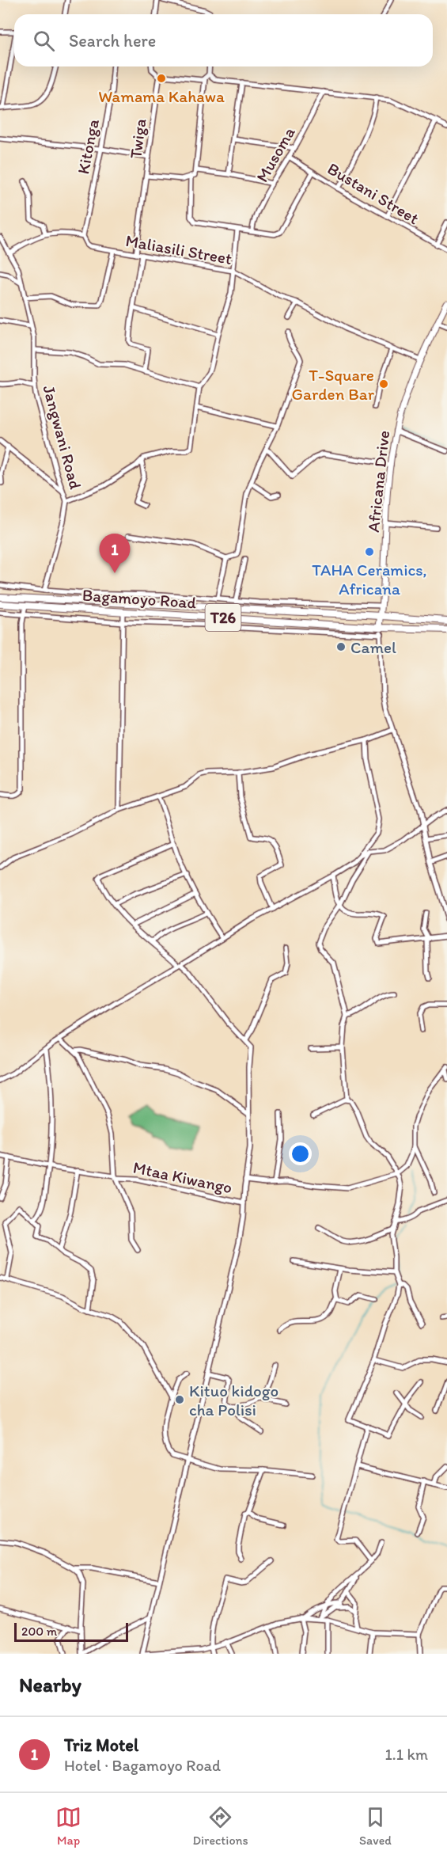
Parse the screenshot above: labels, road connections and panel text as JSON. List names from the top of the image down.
{
  "streets": {
    "highway": ["Bagamoyo Road", "T26"],
    "main road": ["Africana Drive"],
    "street": [
      "Twiga",
      "Kitonga",
      "Musoma",
      "Bustani Street",
      "Maliasili Street",
      "Jangwani Road",
      "Mtaa Kiwango"
    ]
  },
  "crossings": [
    ["Twiga", "Maliasili Street"],
    ["Kitonga", "Maliasili Street"],
    ["Musoma", "Bustani Street"],
    ["Maliasili Street", "Jangwani Road"],
    ["Maliasili Street", "Africana Drive"],
    ["Africana Drive", "Bagamoyo Road"]
  ],
  "places": [
    "Wamama Kahawa",
    "T-Square Garden Bar",
    "TAHA Ceramics, Africana",
    "Camel",
    "Kituo kidogo cha Polisi"
  ],
  "scale_bar": "200 m",
  "page": {
    "search": "Search here",
    "pins": "1",
    "scale": "200 m",
    "heading": "Nearby",
    "list": [
      {
        "mark": "1",
        "name": "Triz Motel",
        "note": "Hotel · Bagamoyo Road",
        "value": "1.1 km"
      }
    ],
    "nav": ["Map", "Directions", "Saved"]
  }
}
